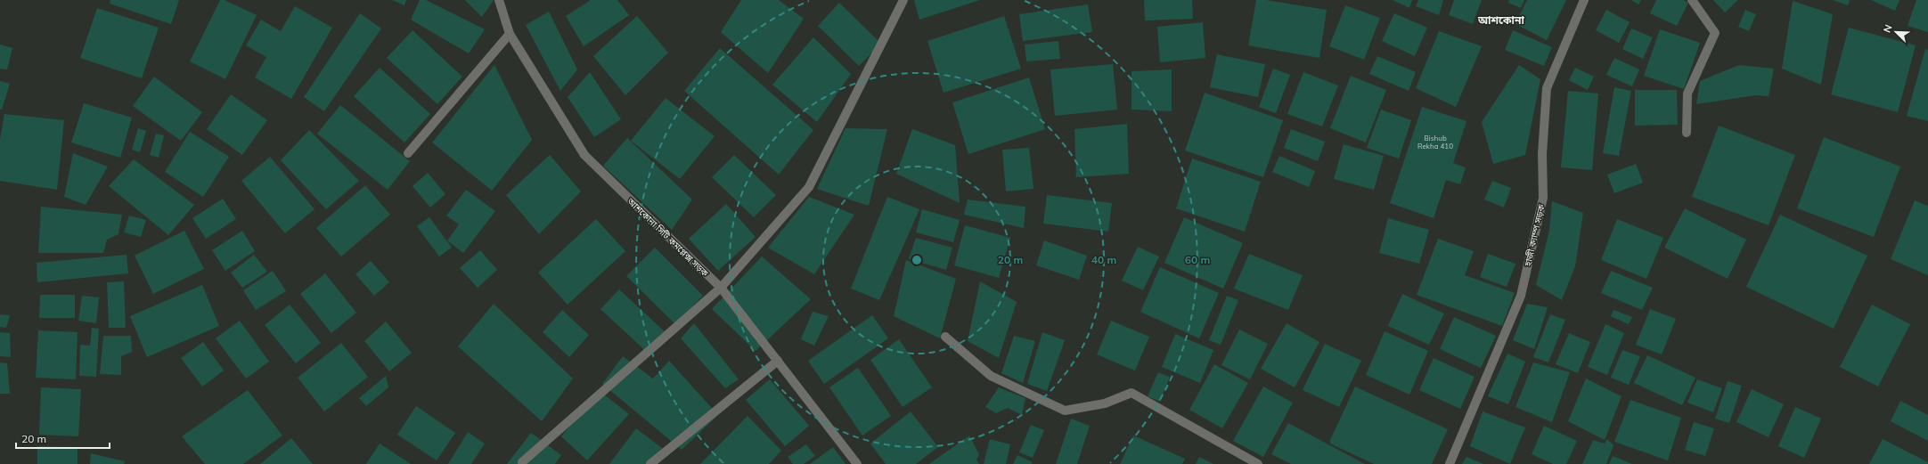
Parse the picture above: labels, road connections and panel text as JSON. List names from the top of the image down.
{
  "streets": {
    "street": ["হাজী ক্যাম্প সড়ক", "আশকোনা সিটি কমপ্লেক্স সড়ক"]
  },
  "districts": ["আশকোনা"],
  "house_numbers": ["Bishub Rekha 410"],
  "scale_bar": "20 m",
  "north": "top left",
  "rings": ["20 m", "40 m", "60 m"]
}
